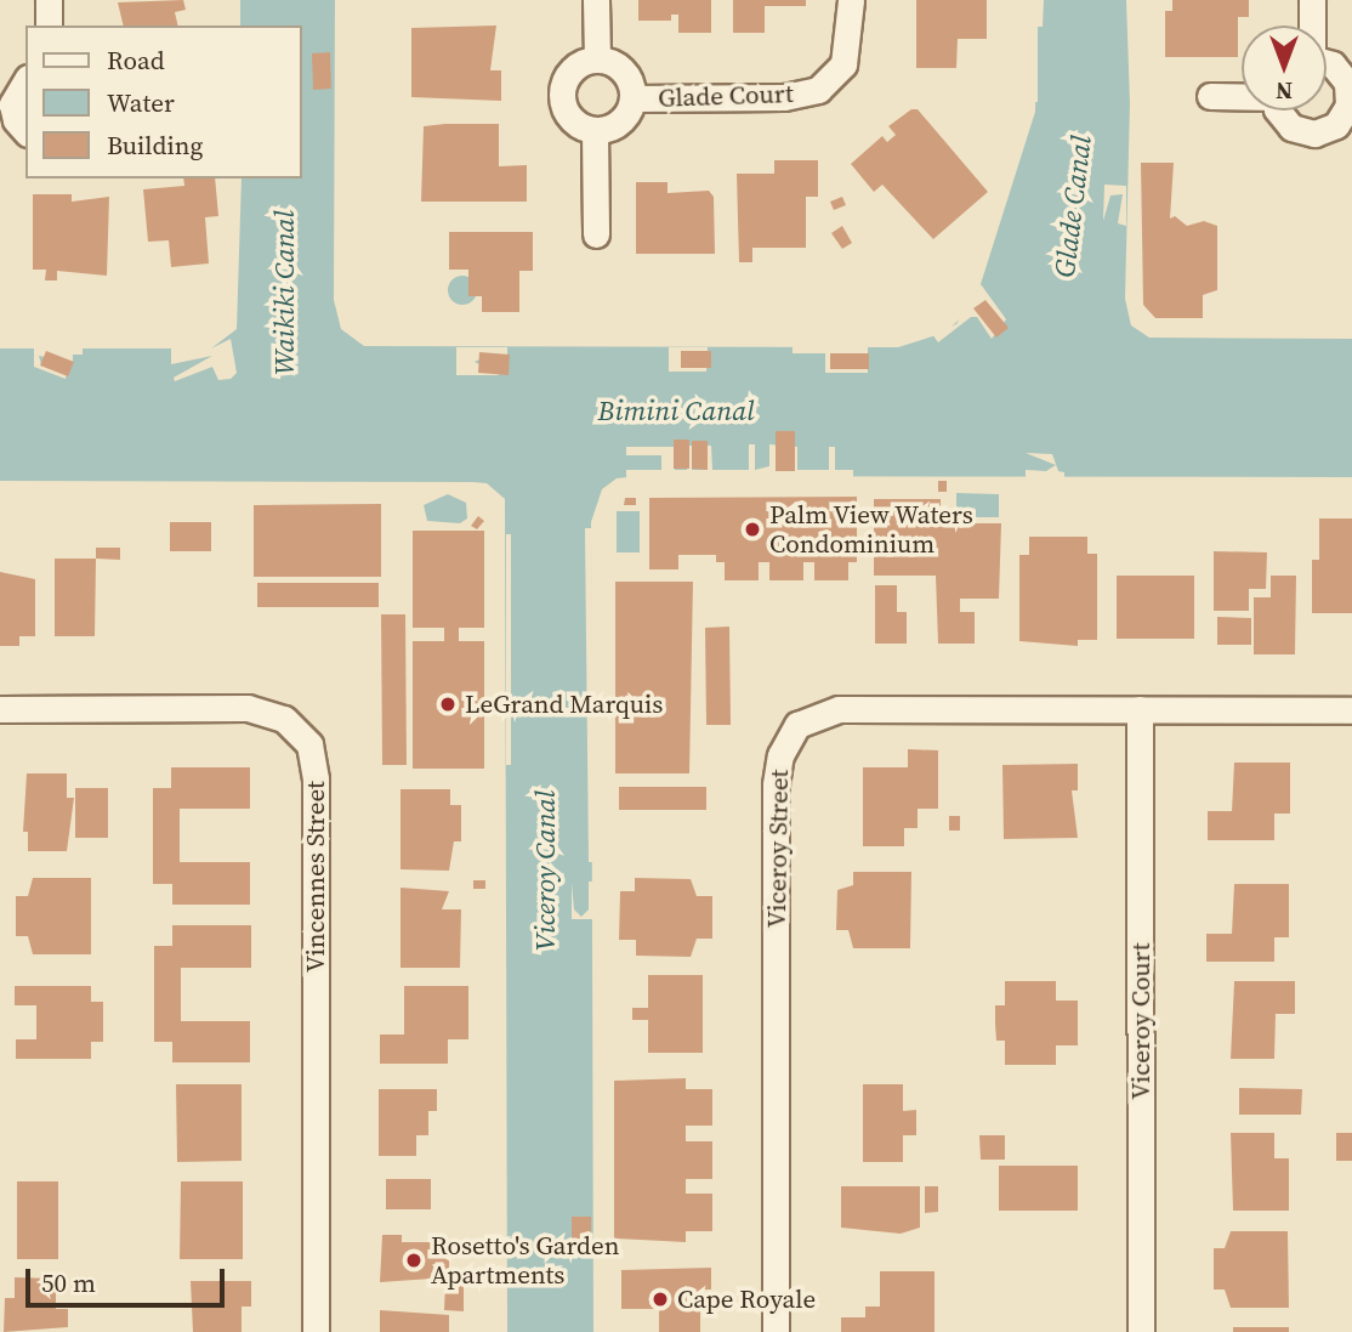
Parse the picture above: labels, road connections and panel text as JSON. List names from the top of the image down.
{
  "streets": {
    "street": [
      "Glade Court",
      "Viceroy Street",
      "Vincennes Street",
      "Viceroy Court"
    ]
  },
  "crossings": [
    ["Viceroy Street", "Viceroy Court"]
  ],
  "water": [
    "Glade Canal",
    "Waikiki Canal",
    "Bimini Canal",
    "Viceroy Canal"
  ],
  "places": [
    "Palm View Waters Condominium",
    "LeGrand Marquis",
    "Rosetto's Garden Apartments",
    "Cape Royale"
  ],
  "legend": ["Road", "Water", "Building"],
  "scale_bar": "50 m",
  "north": "bottom"
}
